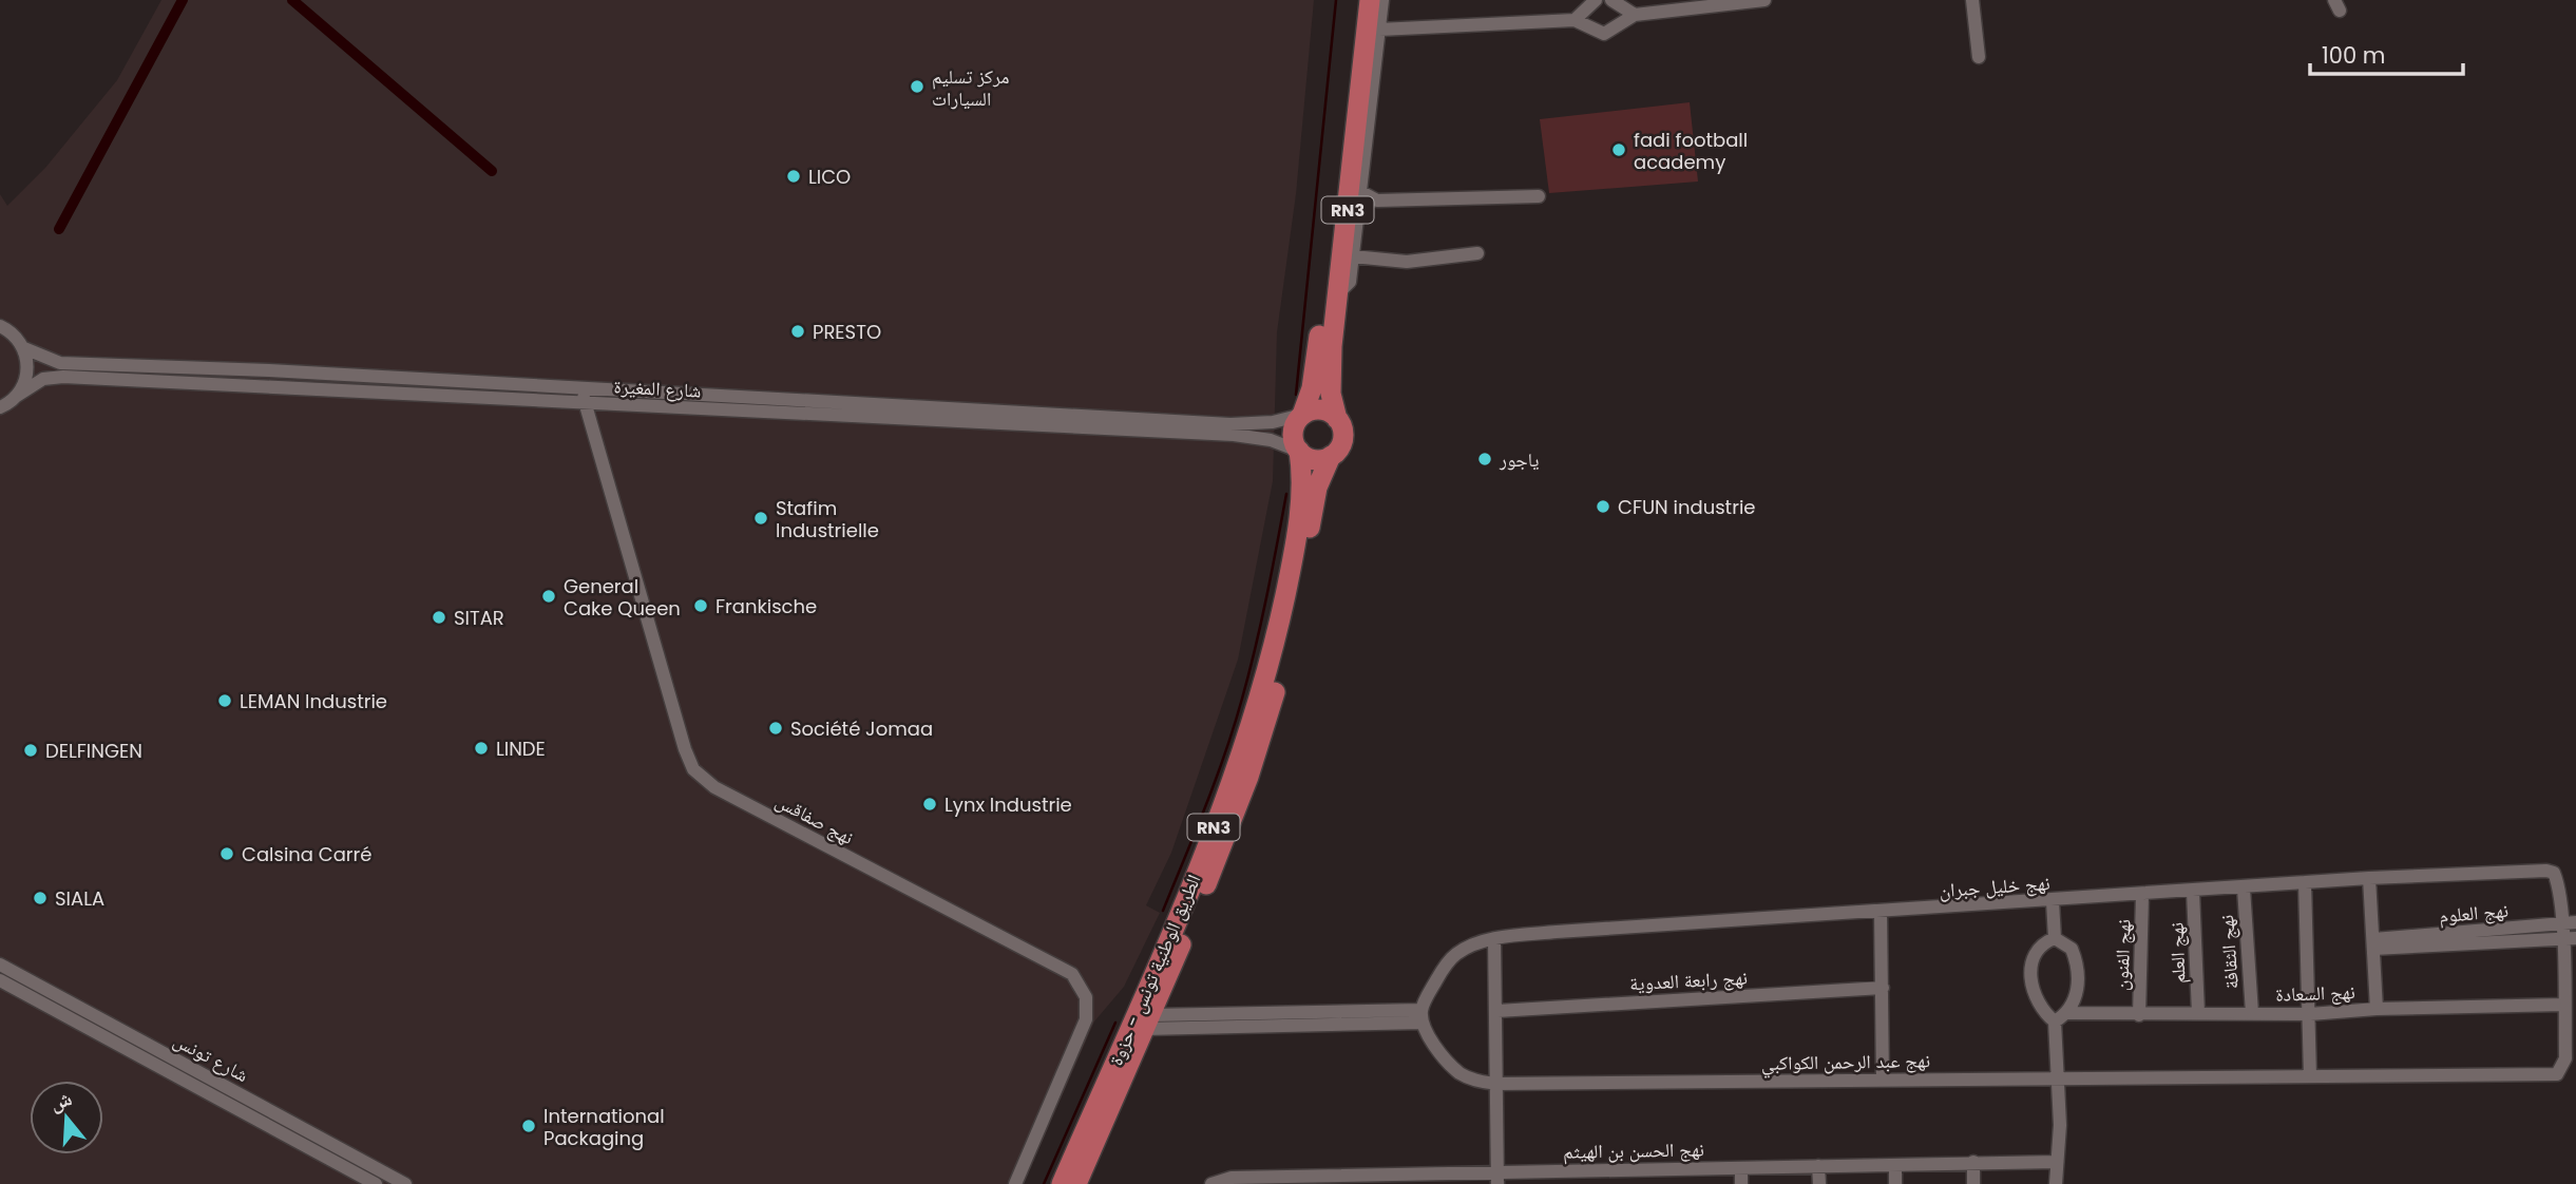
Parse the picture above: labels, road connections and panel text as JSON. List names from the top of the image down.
{
  "streets": {
    "main road": ["RN3", "الطريق الوطنية تونس - حزوة"],
    "street": [
      "شارع المغيرة",
      "نهج صفاقس",
      "نهج خليل جبران",
      "نهج العلوم",
      "نهج الثقافة",
      "نهج العلم",
      "نهج الفنون",
      "نهج رابعة العدوية",
      "نهج السعادة",
      "شارع تونس",
      "نهج عبد الرحمن الكواكبي",
      "نهج الحسن بن الهيثم"
    ]
  },
  "crossings": [
    ["RN3", "شارع المغيرة"],
    ["RN3", "الطريق الوطنية تونس - حزوة"],
    ["شارع المغيرة", "نهج صفاقس"],
    ["شارع المغيرة", "الطريق الوطنية تونس - حزوة"],
    ["نهج خليل جبران", "نهج العلوم"],
    ["نهج خليل جبران", "نهج الثقافة"],
    ["نهج خليل جبران", "نهج العلم"],
    ["نهج خليل جبران", "نهج الفنون"],
    ["نهج خليل جبران", "نهج السعادة"],
    ["نهج خليل جبران", "نهج عبد الرحمن الكواكبي"],
    ["نهج الثقافة", "نهج السعادة"],
    ["نهج العلم", "نهج السعادة"],
    ["نهج الفنون", "نهج السعادة"],
    ["نهج السعادة", "نهج عبد الرحمن الكواكبي"]
  ],
  "places": [
    "مركز تسليم السيارات",
    "fadi football academy",
    "LICO",
    "PRESTO",
    "ياجور",
    "CFUN industrie",
    "Stafim Industrielle",
    "General Cake Queen",
    "Frankische",
    "SITAR",
    "LEMAN Industrie",
    "Société Jomaa",
    "LINDE",
    "DELFINGEN",
    "Lynx Industrie",
    "Calsina Carré",
    "SIALA",
    "International Packaging"
  ],
  "scale_bar": "100 m",
  "north": "top"
}
